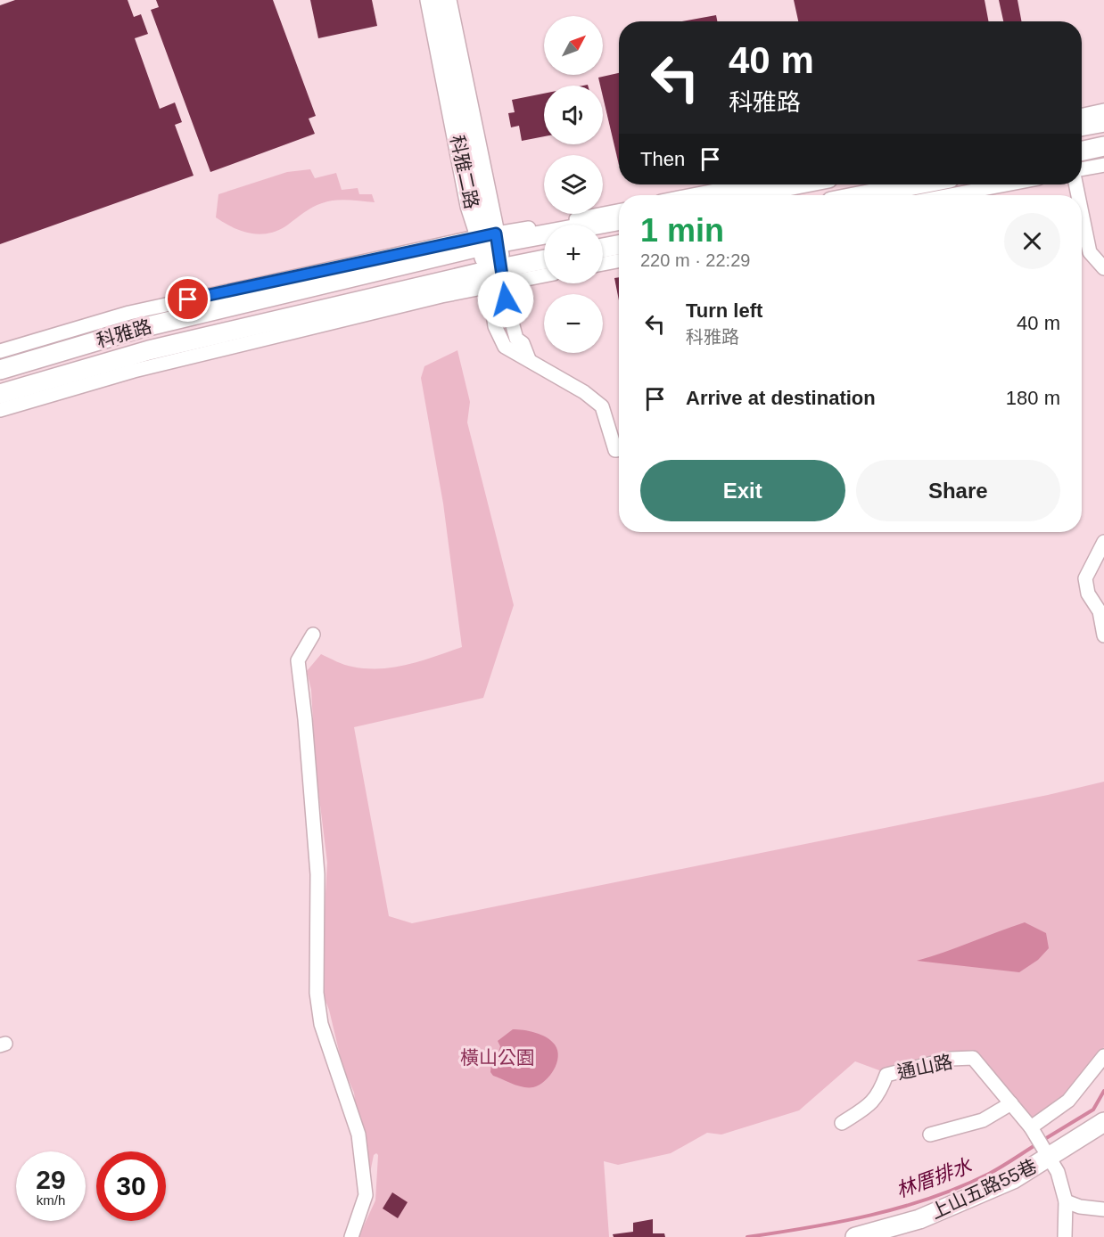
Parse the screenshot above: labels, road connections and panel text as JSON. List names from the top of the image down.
{
  "streets": {
    "street": [
      "科雅二路",
      "科雅路",
      "通山路",
      "上山五路55巷"
    ]
  },
  "crossings": [
    ["科雅二路", "科雅路"],
    ["通山路", "上山五路55巷"]
  ],
  "water": ["林厝排水"],
  "parks": ["橫山公園"],
  "north": "top right",
  "page": {
    "map_buttons": ["+", "−"],
    "turn": ["40 m", "科雅路"],
    "then": "Then",
    "heading": ["1 min", "220 m · 22:29"],
    "list": [
      {
        "name": "Turn left",
        "note": "科雅路",
        "value": "40 m"
      },
      {
        "name": "Arrive at destination",
        "value": "180 m"
      }
    ],
    "buttons": ["Exit", "Share"],
    "speed": "29 km/h",
    "limit": "30"
  }
}
